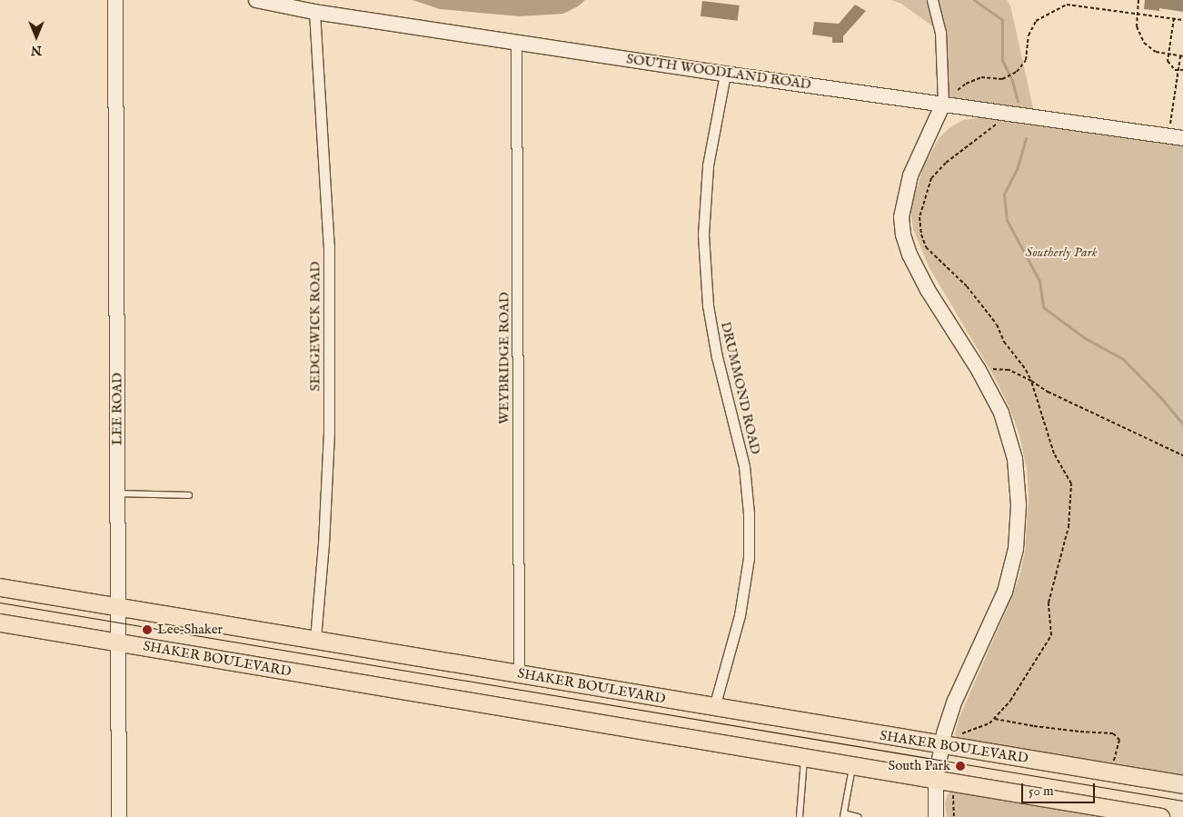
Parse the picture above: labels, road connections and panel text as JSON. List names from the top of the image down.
{
  "streets": {
    "main road": ["SHAKER BOULEVARD"],
    "street": [
      "SOUTH WOODLAND ROAD",
      "SEDGEWICK ROAD",
      "WEYBRIDGE ROAD",
      "DRUMMOND ROAD",
      "LEE ROAD"
    ]
  },
  "crossings": [
    ["SOUTH WOODLAND ROAD", "SEDGEWICK ROAD"],
    ["SOUTH WOODLAND ROAD", "WEYBRIDGE ROAD"],
    ["SOUTH WOODLAND ROAD", "DRUMMOND ROAD"],
    ["SEDGEWICK ROAD", "SHAKER BOULEVARD"],
    ["WEYBRIDGE ROAD", "SHAKER BOULEVARD"],
    ["DRUMMOND ROAD", "SHAKER BOULEVARD"],
    ["LEE ROAD", "SHAKER BOULEVARD"]
  ],
  "parks": ["Southerly Park"],
  "places": ["Lee–Shaker", "South Park"],
  "scale_bar": "50 m",
  "north": "bottom"
}
